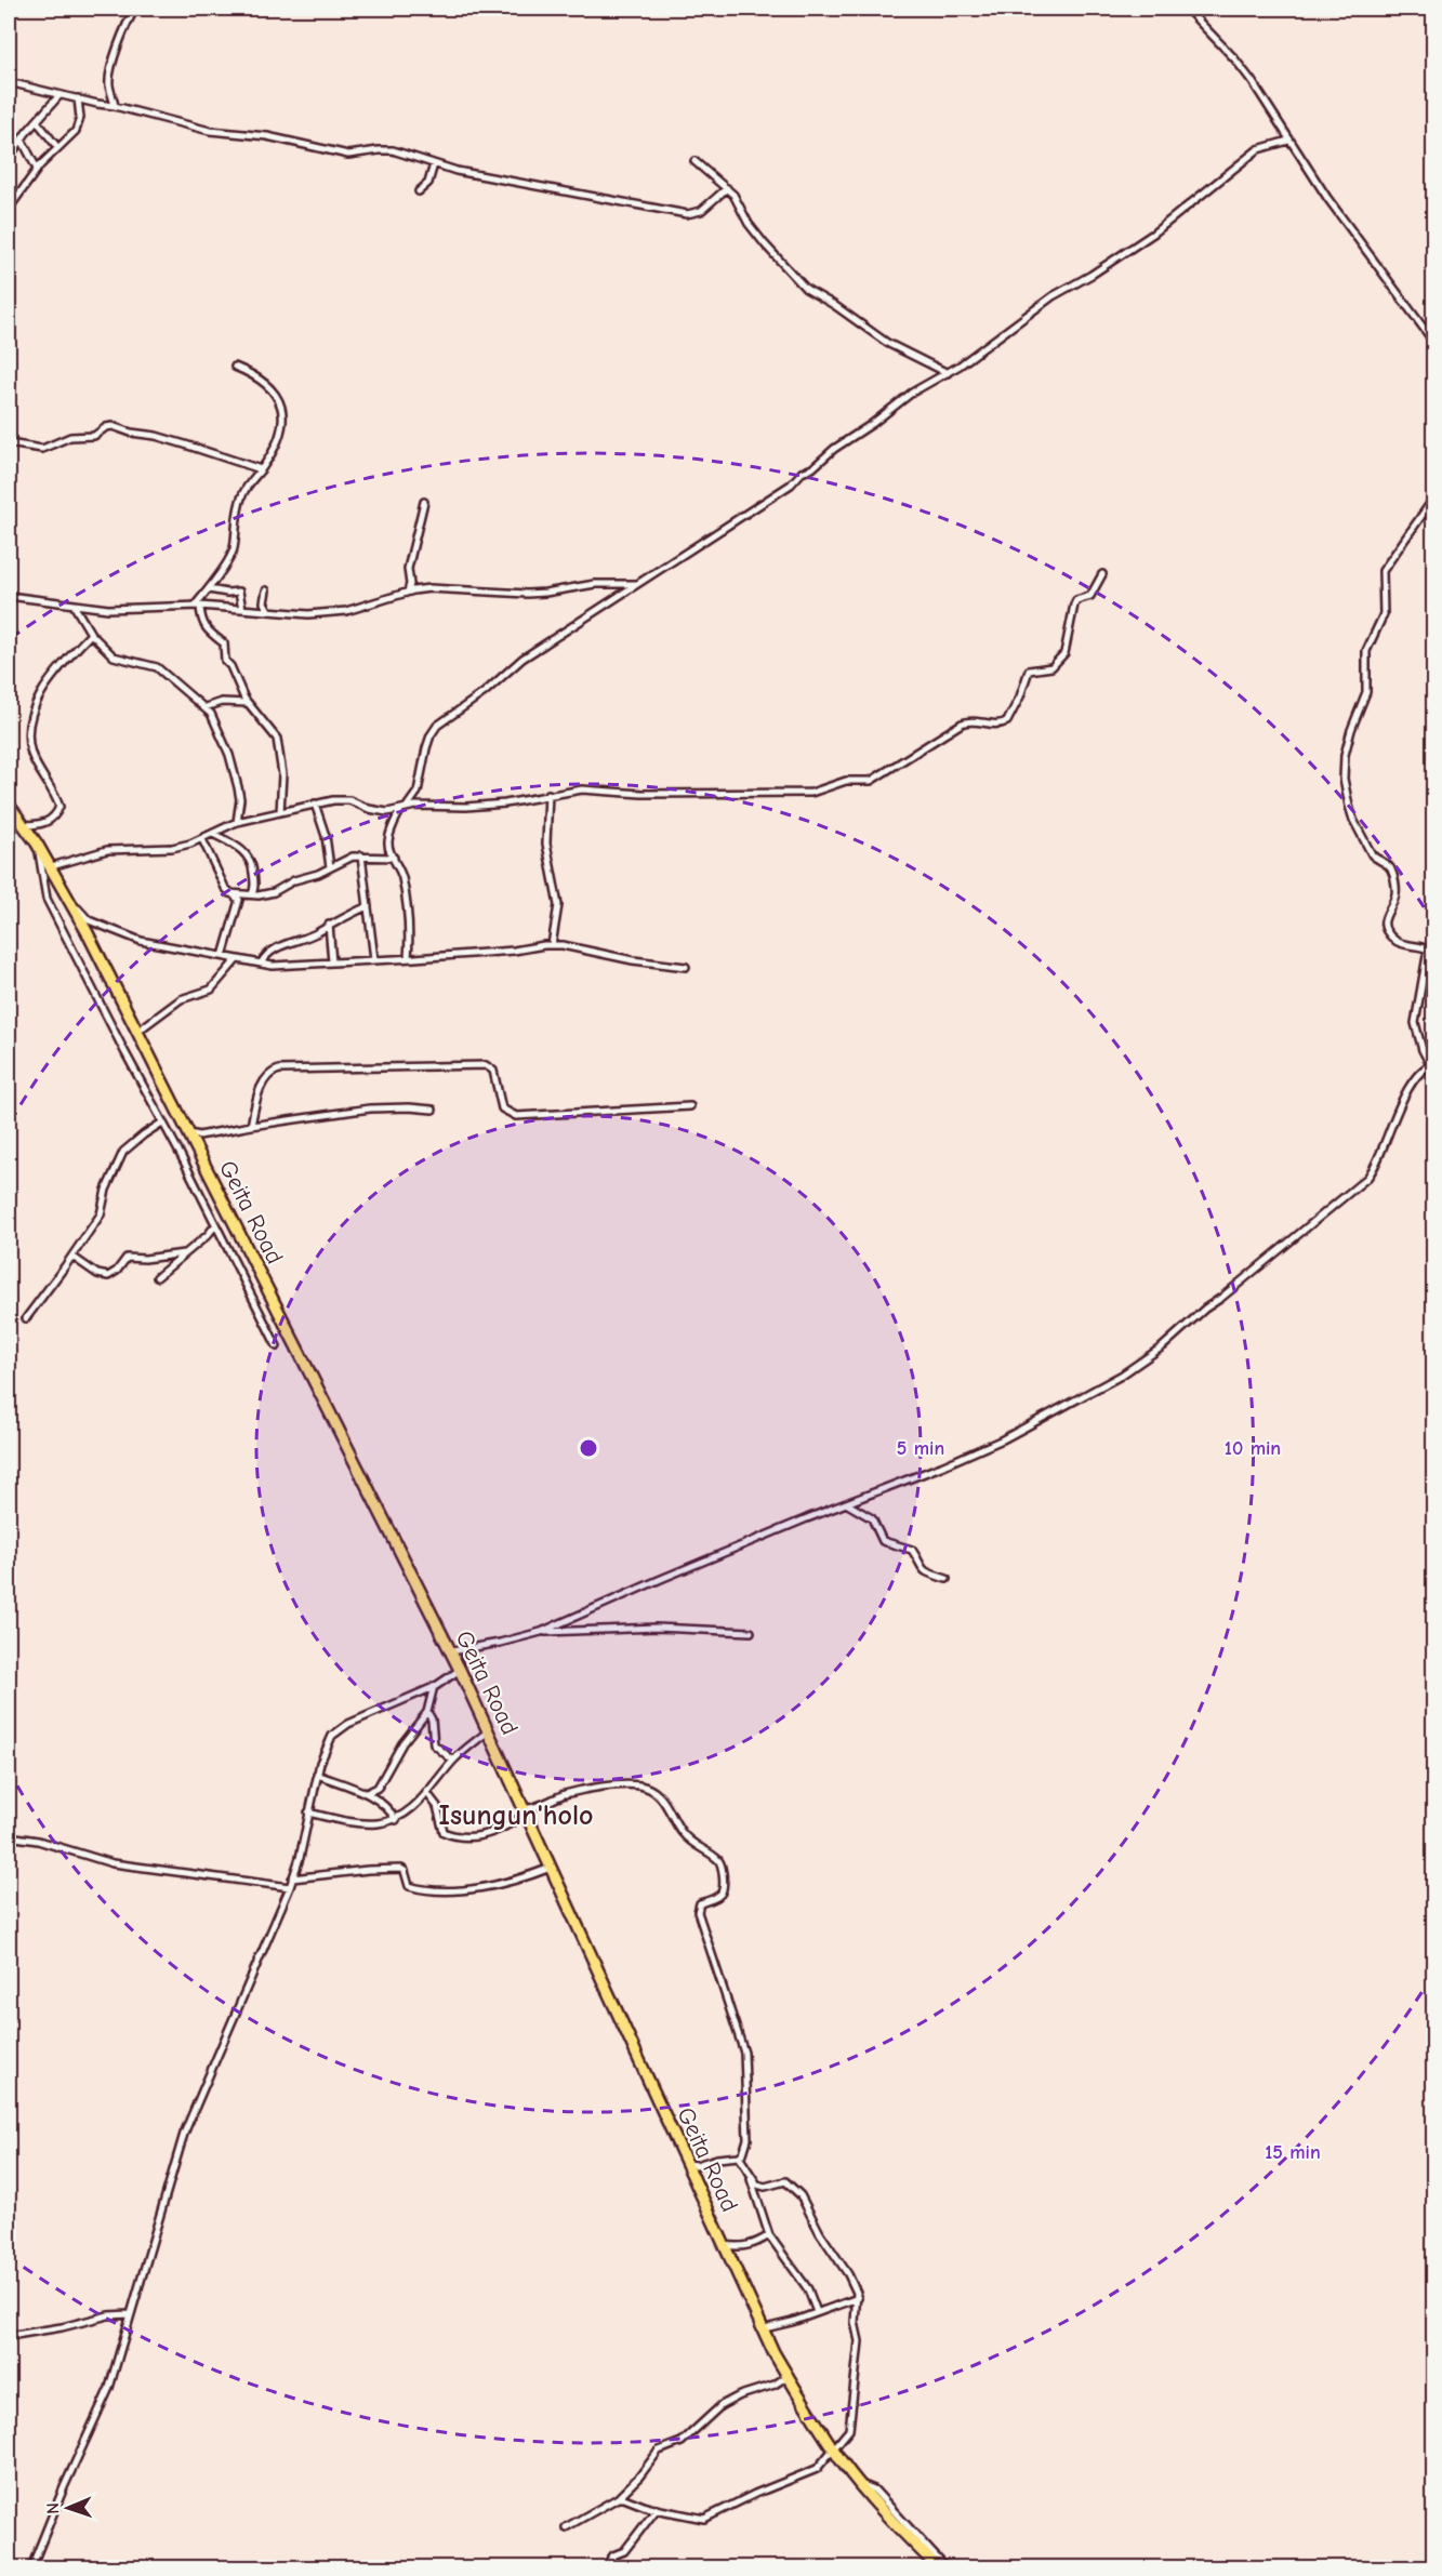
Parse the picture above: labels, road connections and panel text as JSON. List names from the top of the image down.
{
  "streets": {
    "highway": ["Geita Road"]
  },
  "districts": ["Isungun'holo"],
  "north": "left",
  "rings": ["5 min", "10 min", "15 min"]
}
